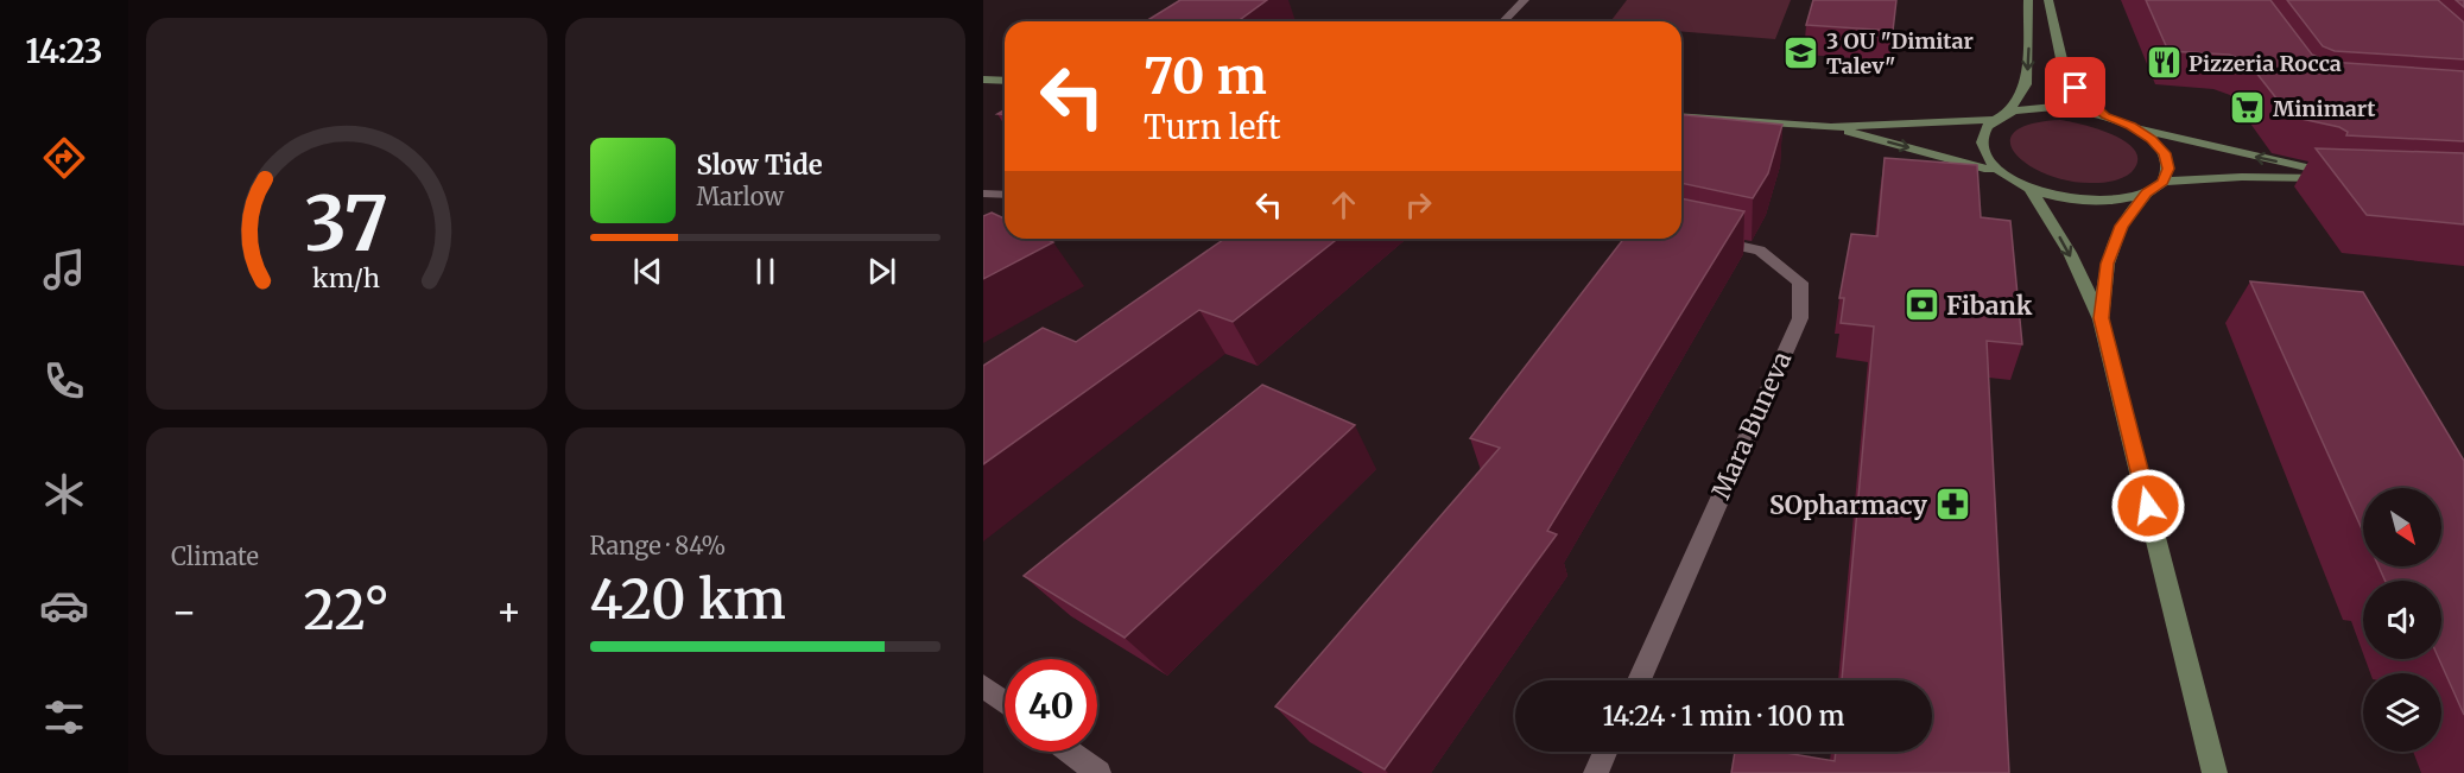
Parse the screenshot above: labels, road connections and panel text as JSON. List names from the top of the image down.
{
  "streets": {
    "street": ["Mara Buneva"]
  },
  "places": {
    "school or university": ["3 OU \"Dimitar Talev\""],
    "restaurant": ["Pizzeria Rocca"],
    "supermarket": ["Minimart"],
    "bank": ["Fibank"],
    "pharmacy": ["SOpharmacy"]
  },
  "north": "bottom right",
  "page": {
    "tabs": "14:23",
    "turn": ["70 m", "Turn left"],
    "song": ["Slow Tide", "Marlow"],
    "tile": [
      "Climate",
      ["Range · 84%", "420 km"]
    ],
    "heat": ["−", "22°", "+"],
    "limit": "40",
    "trip": "14:24 · 1 min · 100 m",
    "gauge": ["37", "km/h"]
  }
}
